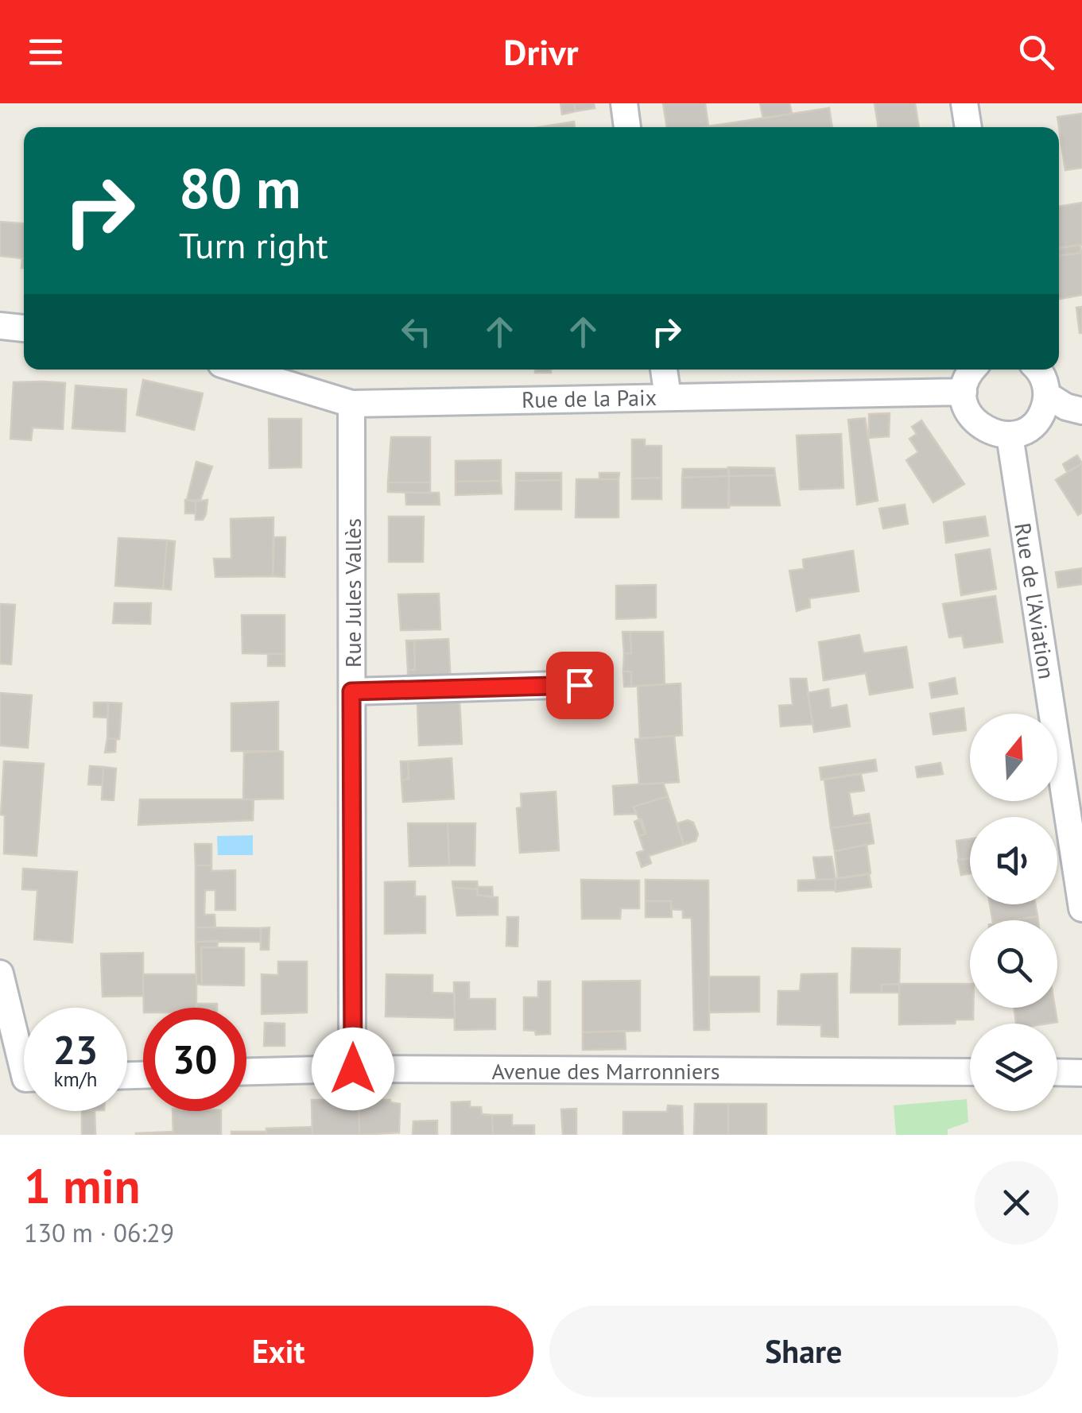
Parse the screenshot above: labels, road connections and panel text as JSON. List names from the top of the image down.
{
  "streets": {
    "street": [
      "Rue de la Paix",
      "Rue Jules Vallès",
      "Rue de l'Aviation",
      "Avenue des Marronniers"
    ]
  },
  "crossings": [
    ["Rue de la Paix", "Rue Jules Vallès"],
    ["Rue Jules Vallès", "Avenue des Marronniers"]
  ],
  "north": "top",
  "page": {
    "header": "Drivr",
    "turn": ["80 m", "Turn right"],
    "speed": "23 km/h",
    "limit": "30",
    "heading": ["1 min", "130 m · 06:29"],
    "buttons": ["Exit", "Share"]
  }
}
